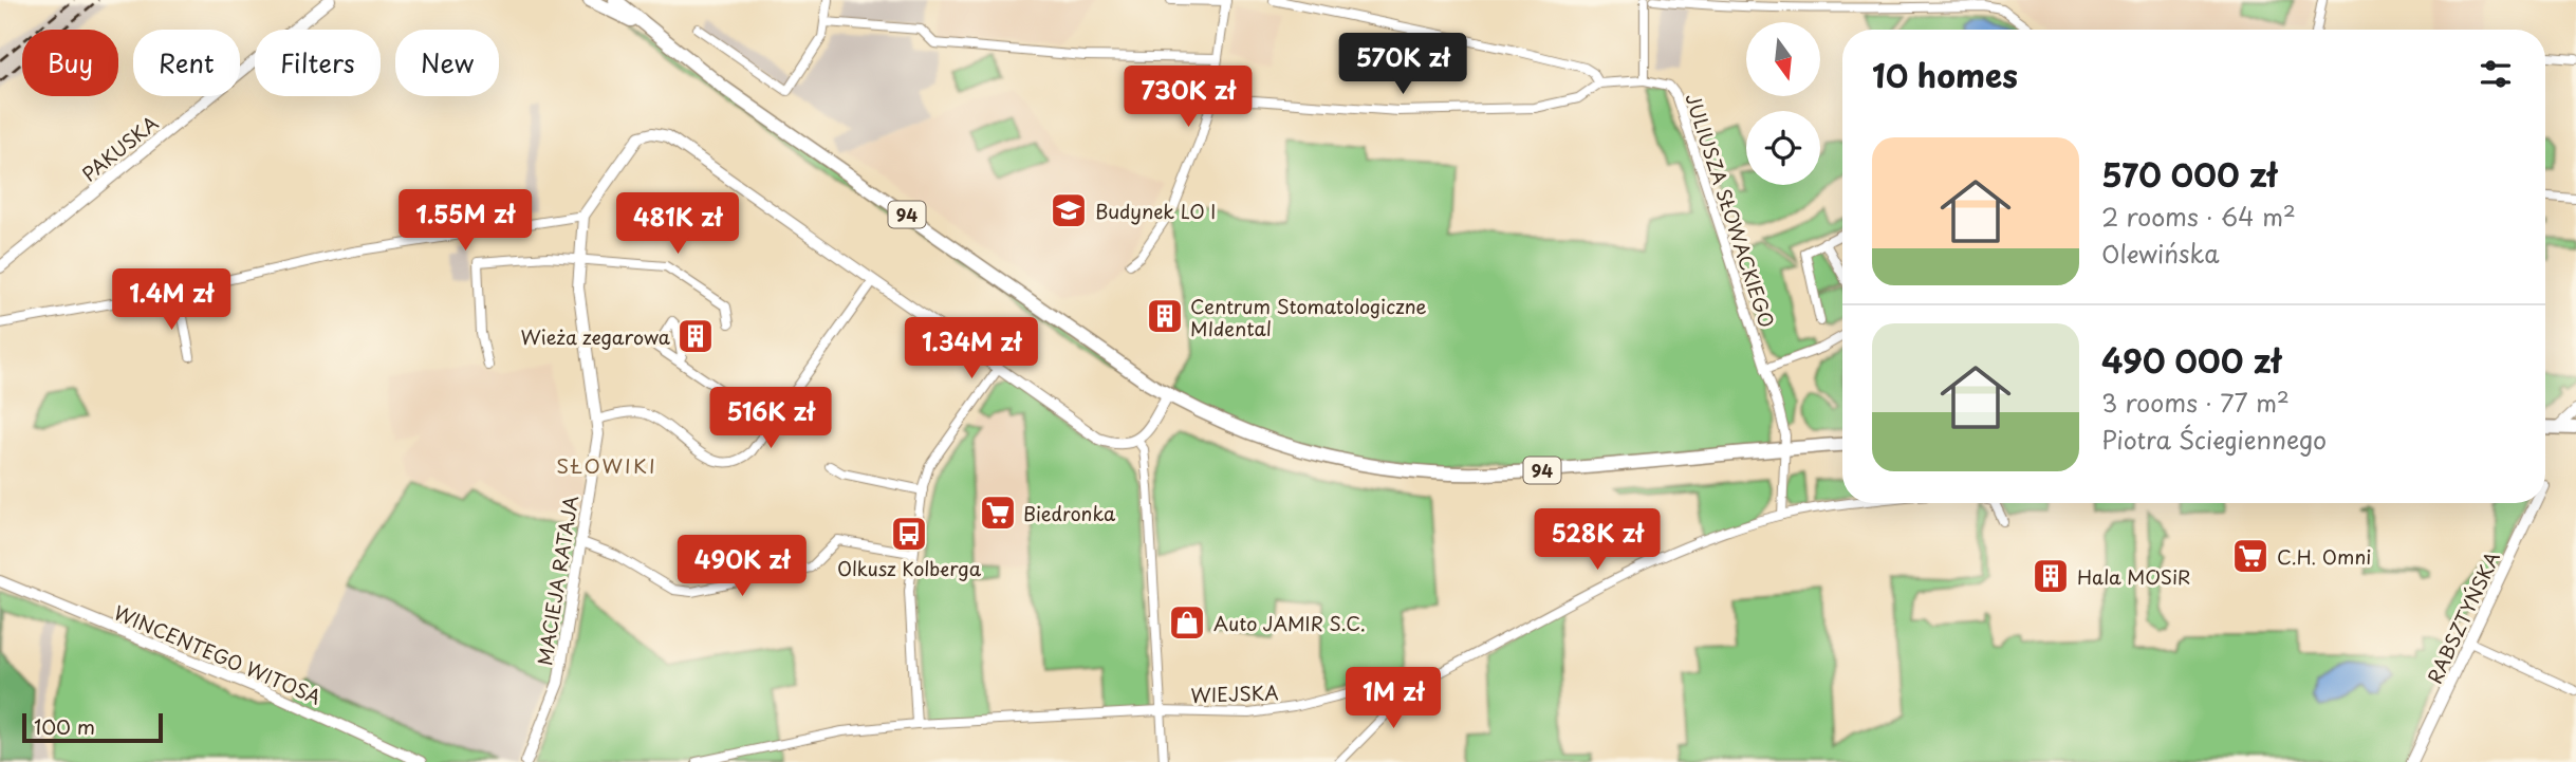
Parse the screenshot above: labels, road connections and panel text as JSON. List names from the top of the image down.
{
  "streets": {
    "main road": ["94"],
    "street": [
      "PAKUSKA",
      "JULIUSZA SŁOWACKIEGO",
      "MACIEJA RATAJA",
      "RABSZTYŃSKA",
      "WINCENTEGO WITOSA",
      "WIEJSKA"
    ]
  },
  "crossings": [
    ["JULIUSZA SŁOWACKIEGO", "94"],
    ["JULIUSZA SŁOWACKIEGO", "WIEJSKA"]
  ],
  "districts": ["SŁOWIKI"],
  "places": {
    "school or university": ["Budynek LO I"],
    "building": ["Centrum Stomatologiczne MIdental", "Wieża zegarowa", "Hala MOSiR"],
    "supermarket": ["Biedronka", "C.H. Omni"],
    "bus stop": ["Olkusz Kolberga"],
    "shop": ["Auto JAMIR S.C."]
  },
  "scale_bar": "100 m",
  "north": "bottom",
  "page": {
    "chip": [
      "Buy",
      "Rent",
      "Filters",
      "New"
    ],
    "heading": "10 homes",
    "price": [
      "570K zł",
      "730K zł",
      "1.55M zł",
      "481K zł",
      "1.4M zł",
      "1.34M zł",
      "516K zł",
      "528K zł",
      "490K zł",
      "1M zł"
    ],
    "list": [
      {
        "name": "570 000 zł",
        "note": "2 rooms · 64 m² · Olewińska"
      },
      {
        "name": "490 000 zł",
        "note": "3 rooms · 77 m² · Piotra Ściegiennego"
      }
    ],
    "scale": "100 m"
  }
}
